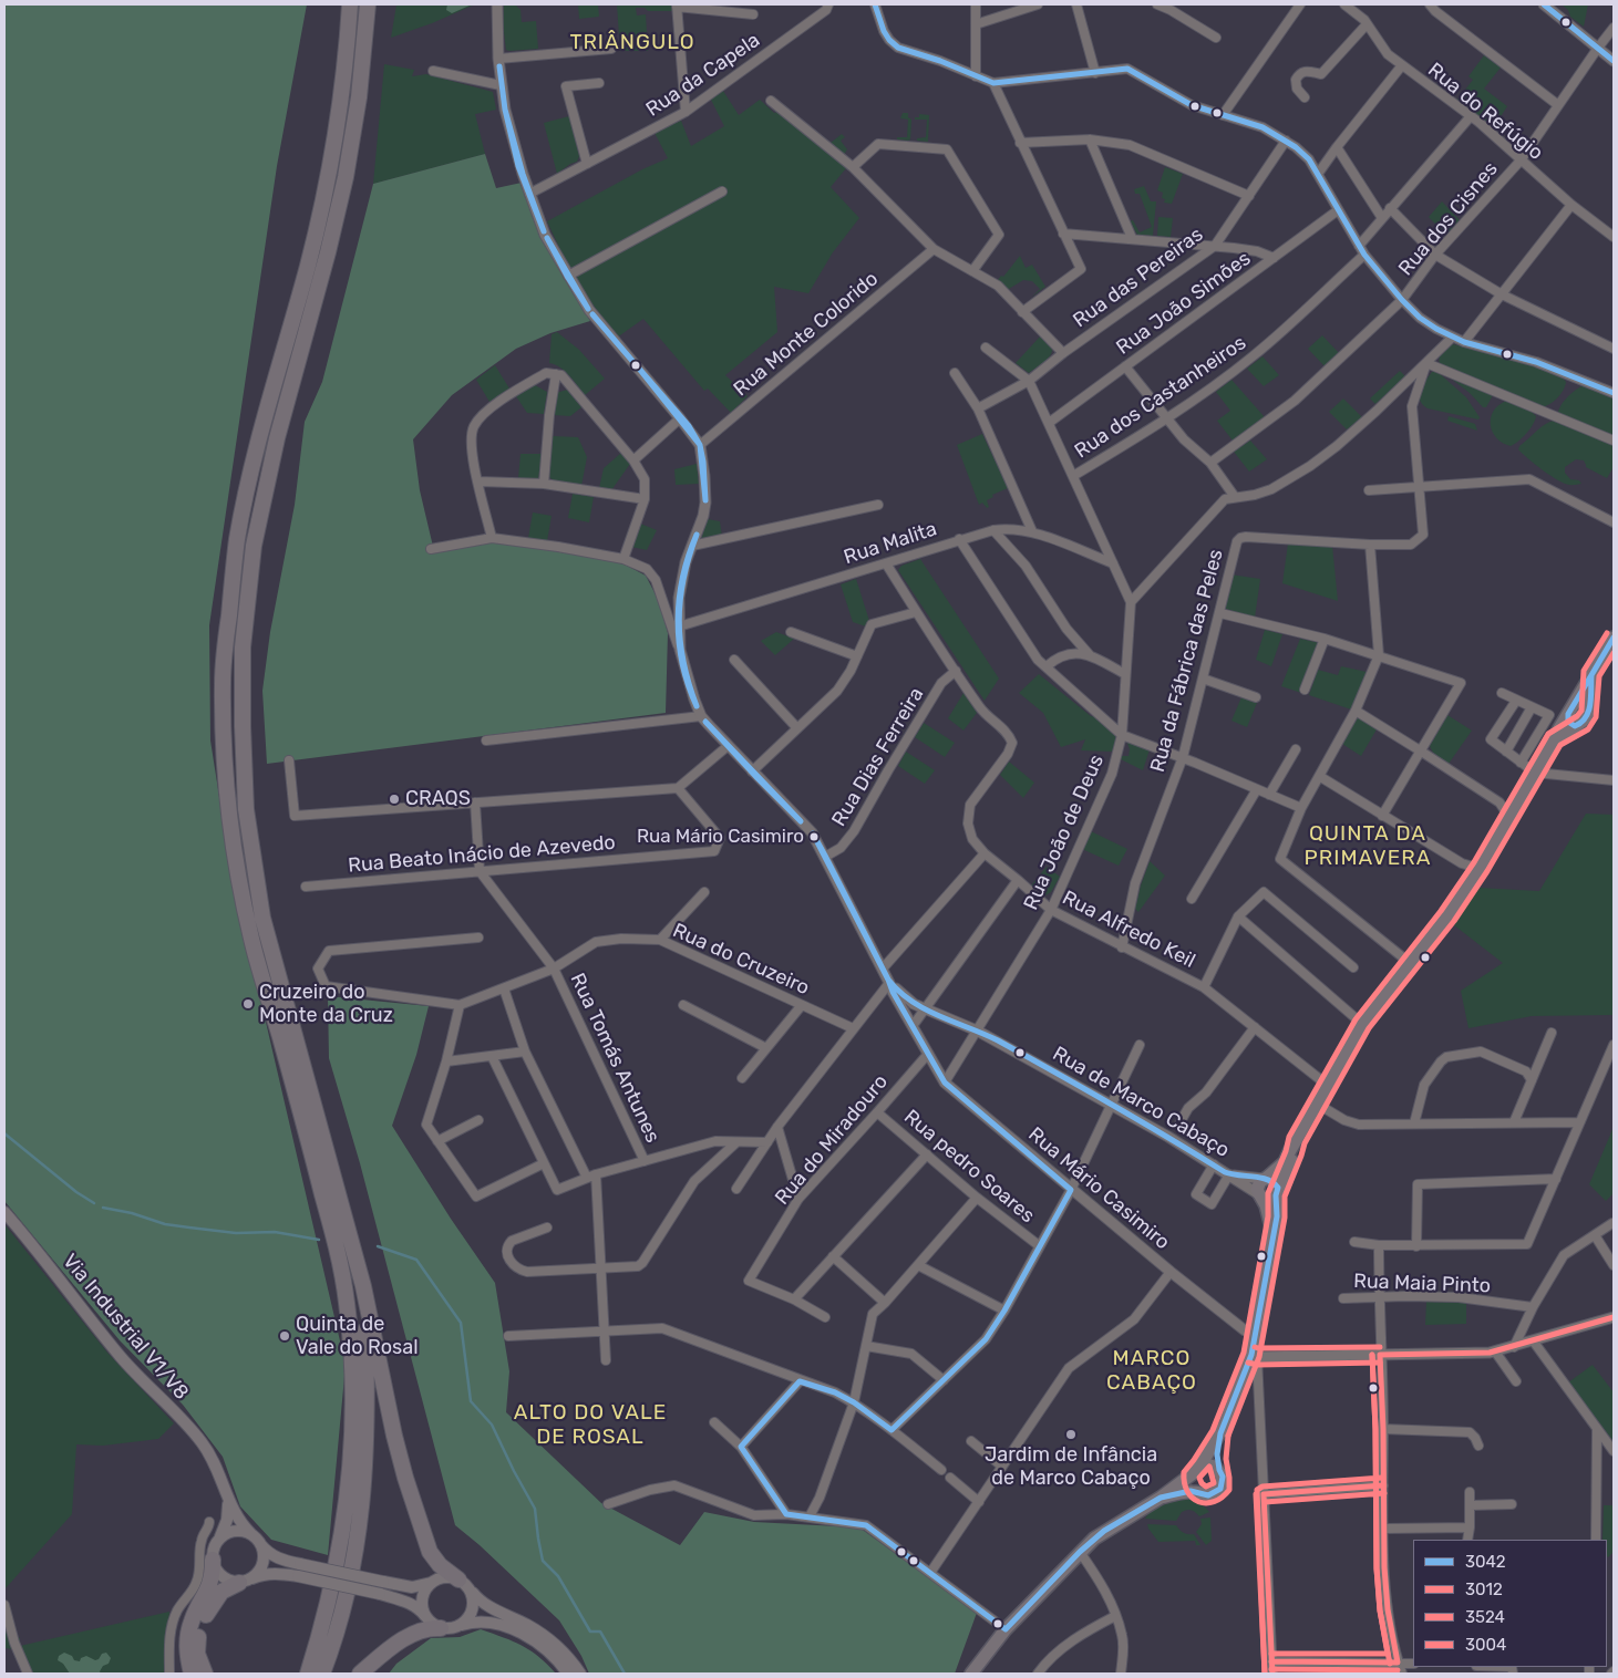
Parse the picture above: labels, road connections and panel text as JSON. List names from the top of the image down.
{
  "streets": {
    "main road": ["Via Industrial V1/V8"],
    "street": [
      "Rua da Capela",
      "Rua do Refúgio",
      "Rua dos Cisnes",
      "Rua das Pereiras",
      "Rua João Simões",
      "Rua Monte Colorido",
      "Rua dos Castanheiros",
      "Rua Malita",
      "Rua da Fábrica das Peles",
      "Rua Dias Ferreira",
      "Rua João de Deus",
      "Rua Beato Inácio de Azevedo",
      "Rua Alfredo Keil",
      "Rua do Cruzeiro",
      "Rua Tomás Antunes",
      "Rua de Marco Cabaço",
      "Rua do Miradouro",
      "Rua pedro Soares",
      "Rua Mário Casimiro",
      "Rua Maia Pinto"
    ]
  },
  "crossings": [
    ["Rua da Capela", "Rua Mário Casimiro"],
    ["Rua do Refúgio", "Rua dos Cisnes"],
    ["Rua das Pereiras", "Rua João de Deus"],
    ["Rua João Simões", "Rua João de Deus"],
    ["Rua Monte Colorido", "Rua Mário Casimiro"],
    ["Rua dos Castanheiros", "Rua João de Deus"],
    ["Rua Malita", "Rua João de Deus"],
    ["Rua Malita", "Rua Alfredo Keil"],
    ["Rua Malita", "Rua Mário Casimiro"],
    ["Rua da Fábrica das Peles", "Rua Alfredo Keil"],
    ["Rua Dias Ferreira", "Rua Alfredo Keil"],
    ["Rua Dias Ferreira", "Rua Mário Casimiro"],
    ["Rua João de Deus", "Rua Alfredo Keil"],
    ["Rua João de Deus", "Rua de Marco Cabaço"],
    ["Rua João de Deus", "Rua Mário Casimiro"],
    ["Rua Beato Inácio de Azevedo", "Rua Tomás Antunes"],
    ["Rua do Cruzeiro", "Rua Tomás Antunes"],
    ["Rua de Marco Cabaço", "Rua Mário Casimiro"],
    ["Rua do Miradouro", "Rua pedro Soares"],
    ["Rua do Miradouro", "Rua Mário Casimiro"]
  ],
  "districts": [
    "TRIÂNGULO",
    "QUINTA DA PRIMAVERA",
    "MARCO CABAÇO",
    "ALTO DO VALE DE ROSAL"
  ],
  "places": [
    "CRAQS",
    "Rua Mário Casimiro",
    "Cruzeiro do Monte da Cruz",
    "Quinta de Vale do Rosal",
    "Jardim de Infância de Marco Cabaço"
  ],
  "lines": [
    "transit line 3042",
    "transit line 3524",
    "transit line 3012",
    "transit line 3004"
  ],
  "legend": [
    "3042",
    "3012",
    "3524",
    "3004"
  ]
}
